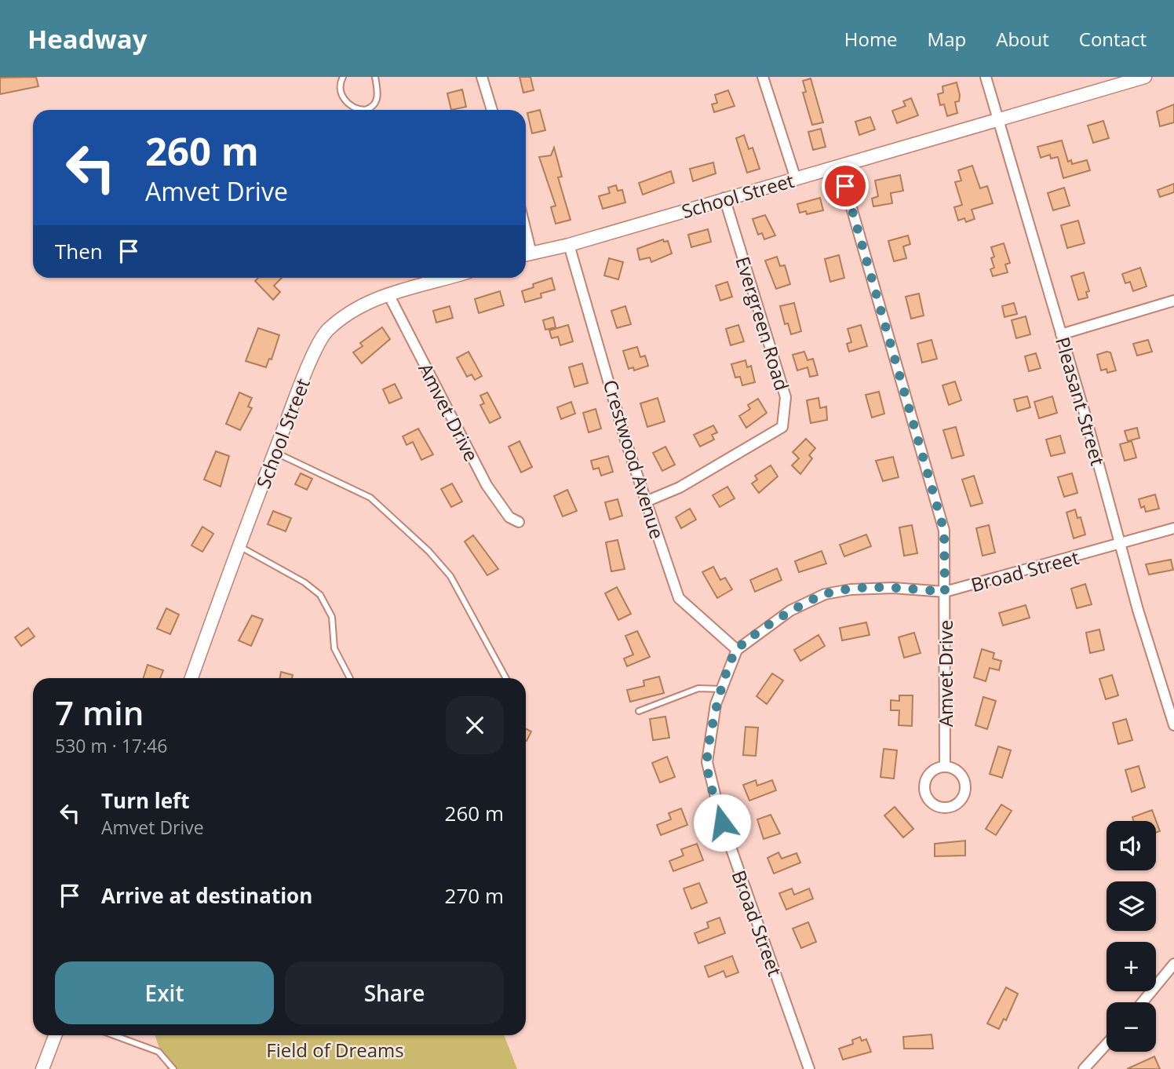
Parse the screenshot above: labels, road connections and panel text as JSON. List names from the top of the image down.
{
  "streets": {
    "street": [
      "School Street",
      "Evergreen Road",
      "Pleasant Street",
      "Amvet Drive",
      "Crestwood Avenue",
      "Broad Street"
    ]
  },
  "crossings": [
    ["School Street", "Evergreen Road"],
    ["School Street", "Pleasant Street"],
    ["School Street", "Amvet Drive"],
    ["School Street", "Crestwood Avenue"],
    ["Evergreen Road", "Crestwood Avenue"],
    ["Pleasant Street", "Broad Street"],
    ["Amvet Drive", "Broad Street"],
    ["Crestwood Avenue", "Broad Street"]
  ],
  "parks": ["Field of Dreams"],
  "page": {
    "header": "Headway",
    "nav": [
      "Home",
      "Map",
      "About",
      "Contact"
    ],
    "turn": ["260 m", "Amvet Drive"],
    "then": "Then",
    "heading": ["7 min", "530 m · 17:46"],
    "list": [
      {
        "name": "Turn left",
        "note": "Amvet Drive",
        "value": "260 m"
      },
      {
        "name": "Arrive at destination",
        "value": "270 m"
      }
    ],
    "map_buttons": ["+", "−"],
    "buttons": ["Exit", "Share"]
  }
}
